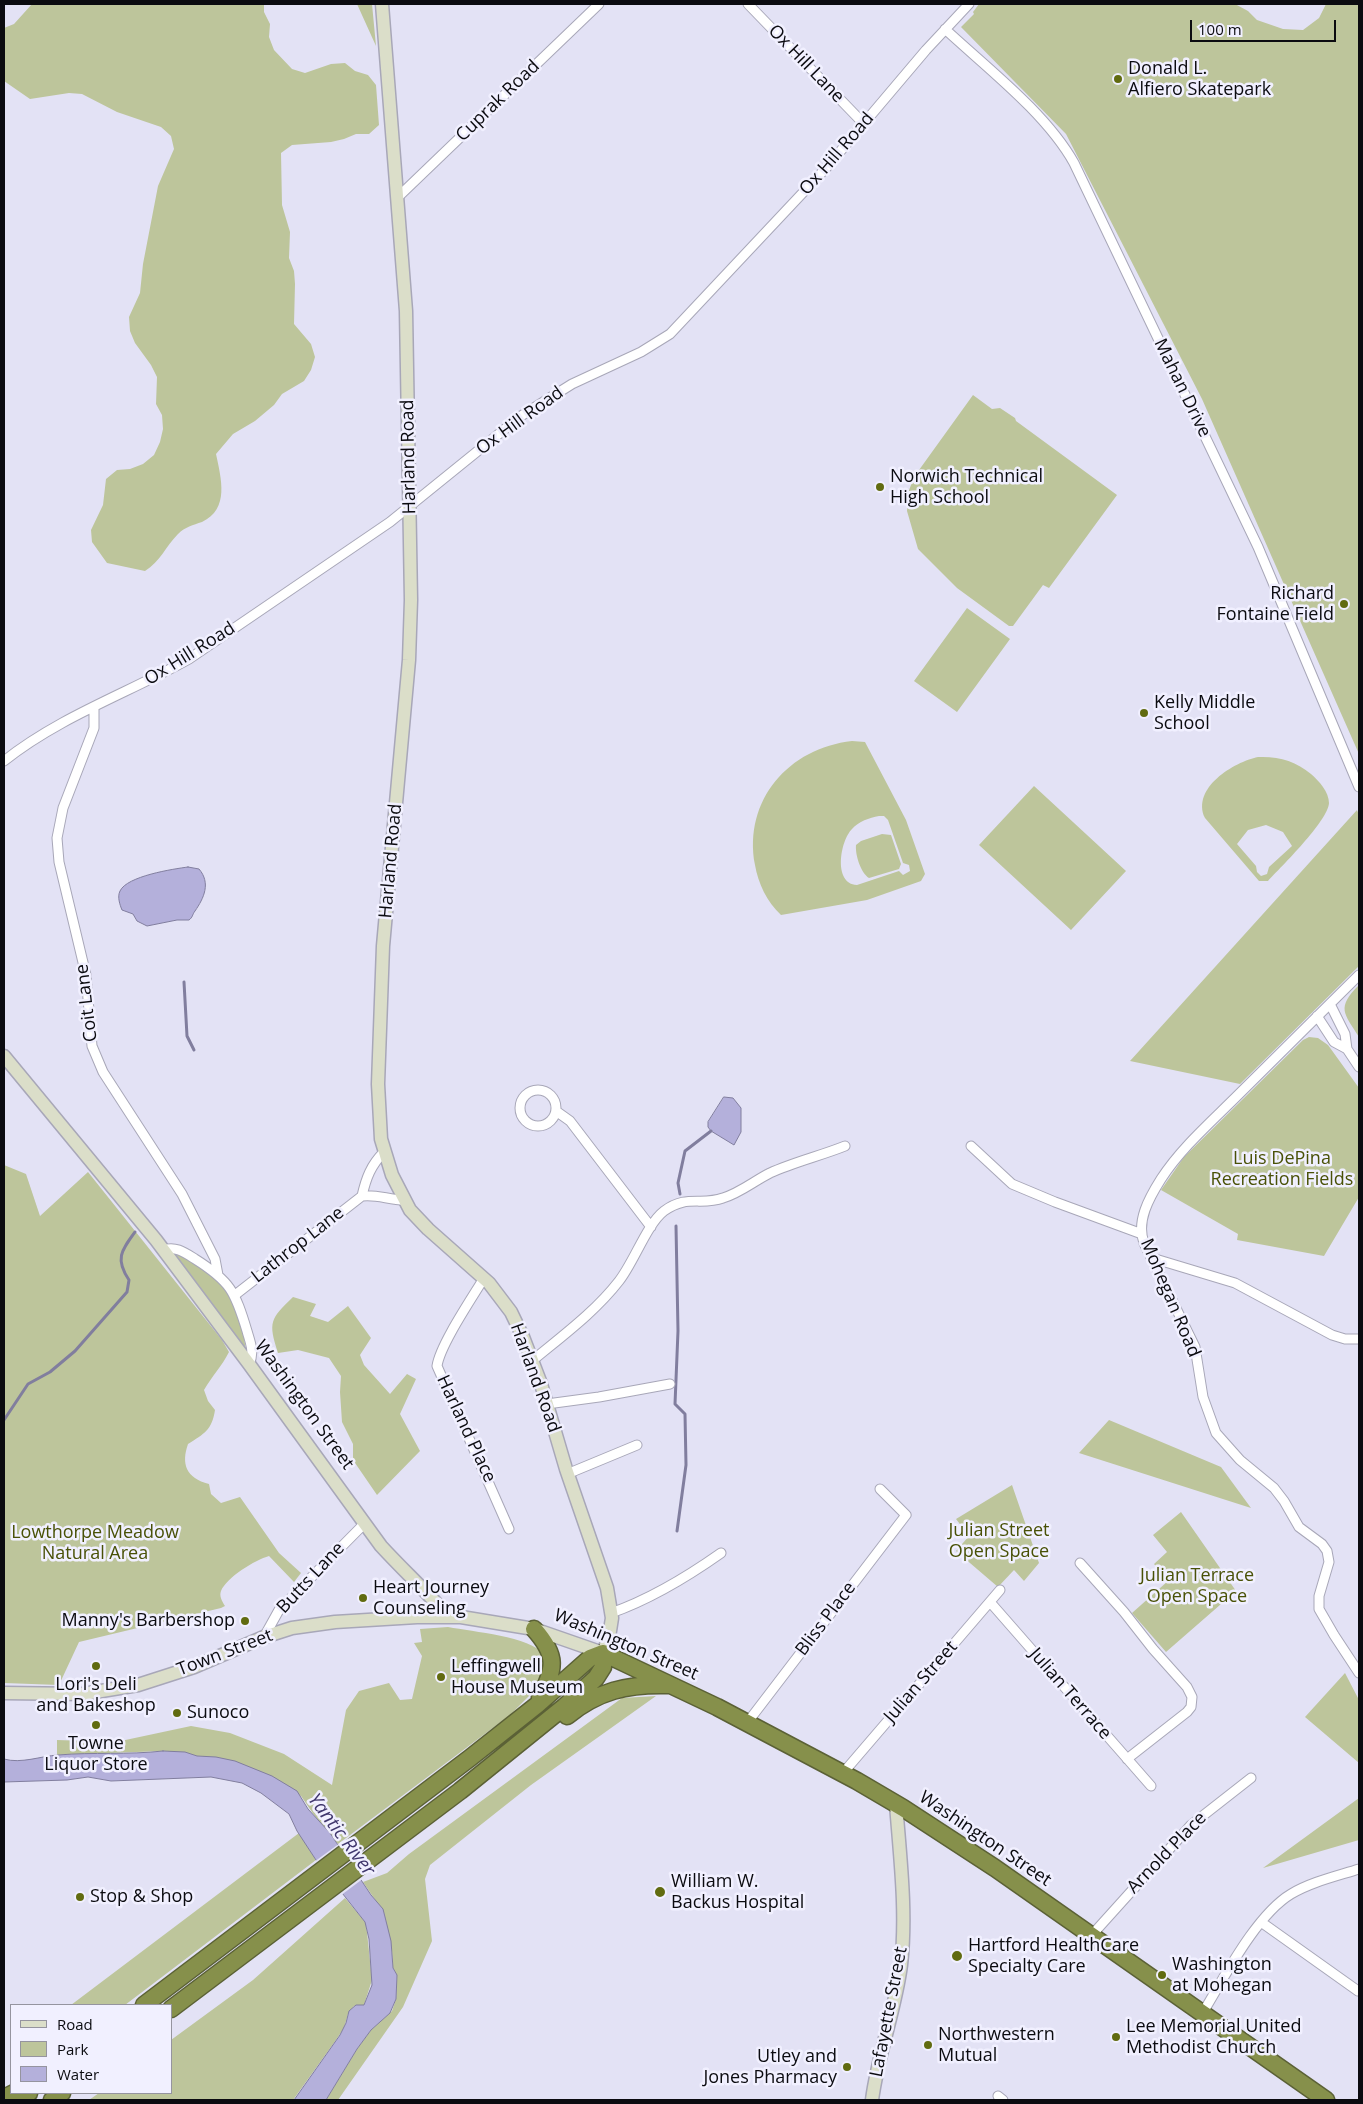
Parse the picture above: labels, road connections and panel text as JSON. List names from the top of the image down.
{
  "streets": {
    "highway": ["Washington Street"],
    "main road": ["Harland Road", "Town Street", "Lafayette Street"],
    "street": [
      "Ox Hill Lane",
      "Cuprak Road",
      "Ox Hill Road",
      "Mahan Drive",
      "Coit Lane",
      "Lathrop Lane",
      "Mohegan Road",
      "Harland Place",
      "Butts Lane",
      "Bliss Place",
      "Julian Street",
      "Julian Terrace",
      "Arnold Place"
    ]
  },
  "crossings": [
    ["Ox Hill Lane", "Ox Hill Road"],
    ["Cuprak Road", "Harland Road"],
    ["Ox Hill Road", "Mahan Drive"],
    ["Ox Hill Road", "Harland Road"],
    ["Ox Hill Road", "Coit Lane"],
    ["Harland Road", "Lathrop Lane"],
    ["Harland Road", "Washington Street"],
    ["Harland Road", "Harland Place"],
    ["Coit Lane", "Lathrop Lane"],
    ["Lathrop Lane", "Washington Street"],
    ["Washington Street", "Butts Lane"],
    ["Washington Street", "Bliss Place"],
    ["Washington Street", "Town Street"],
    ["Washington Street", "Julian Street"],
    ["Washington Street", "Arnold Place"],
    ["Washington Street", "Lafayette Street"],
    ["Butts Lane", "Town Street"],
    ["Julian Street", "Julian Terrace"]
  ],
  "water": ["Yantic River"],
  "parks": [
    "Luis DePina Recreation Fields",
    "Julian Street Open Space",
    "Lowthorpe Meadow Natural Area",
    "Julian Terrace Open Space"
  ],
  "places": [
    "Donald L. Alfiero Skatepark",
    "Norwich Technical High School",
    "Richard Fontaine Field",
    "Kelly Middle School",
    "Heart Journey Counseling",
    "Manny's Barbershop",
    "Lori's Deli and Bakeshop",
    "Leffingwell House Museum",
    "Sunoco",
    "Towne Liquor Store",
    "William W. Backus Hospital",
    "Stop & Shop",
    "Hartford HealthCare Specialty Care",
    "Washington at Mohegan",
    "Lee Memorial United Methodist Church",
    "Northwestern Mutual",
    "Utley and Jones Pharmacy"
  ],
  "legend": ["Road", "Park", "Water"],
  "scale_bar": "100 m"
}
